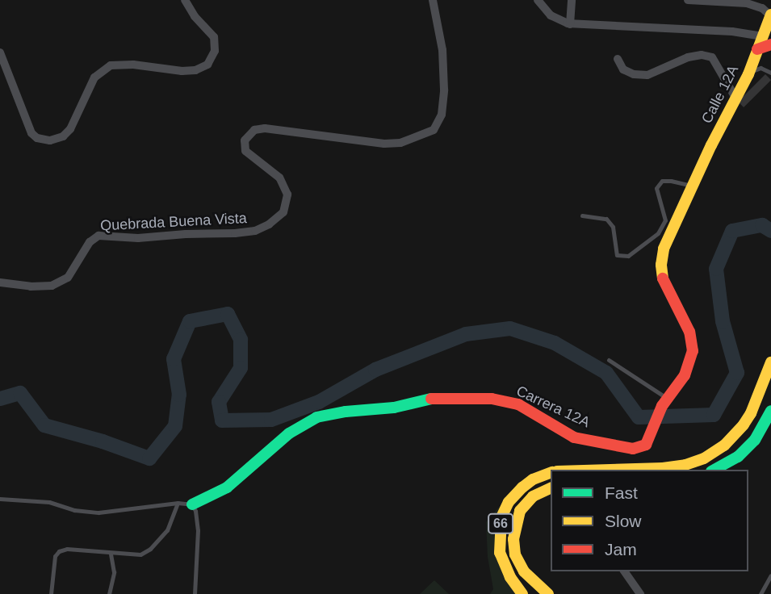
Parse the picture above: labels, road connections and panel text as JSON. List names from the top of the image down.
{
  "streets": {
    "main road": ["Calle 12A", "Carrera 12A", "66"],
    "street": ["Quebrada Buena Vista"]
  },
  "crossings": [
    ["Calle 12A", "Carrera 12A"]
  ],
  "legend": ["Fast", "Slow", "Jam"]
}
